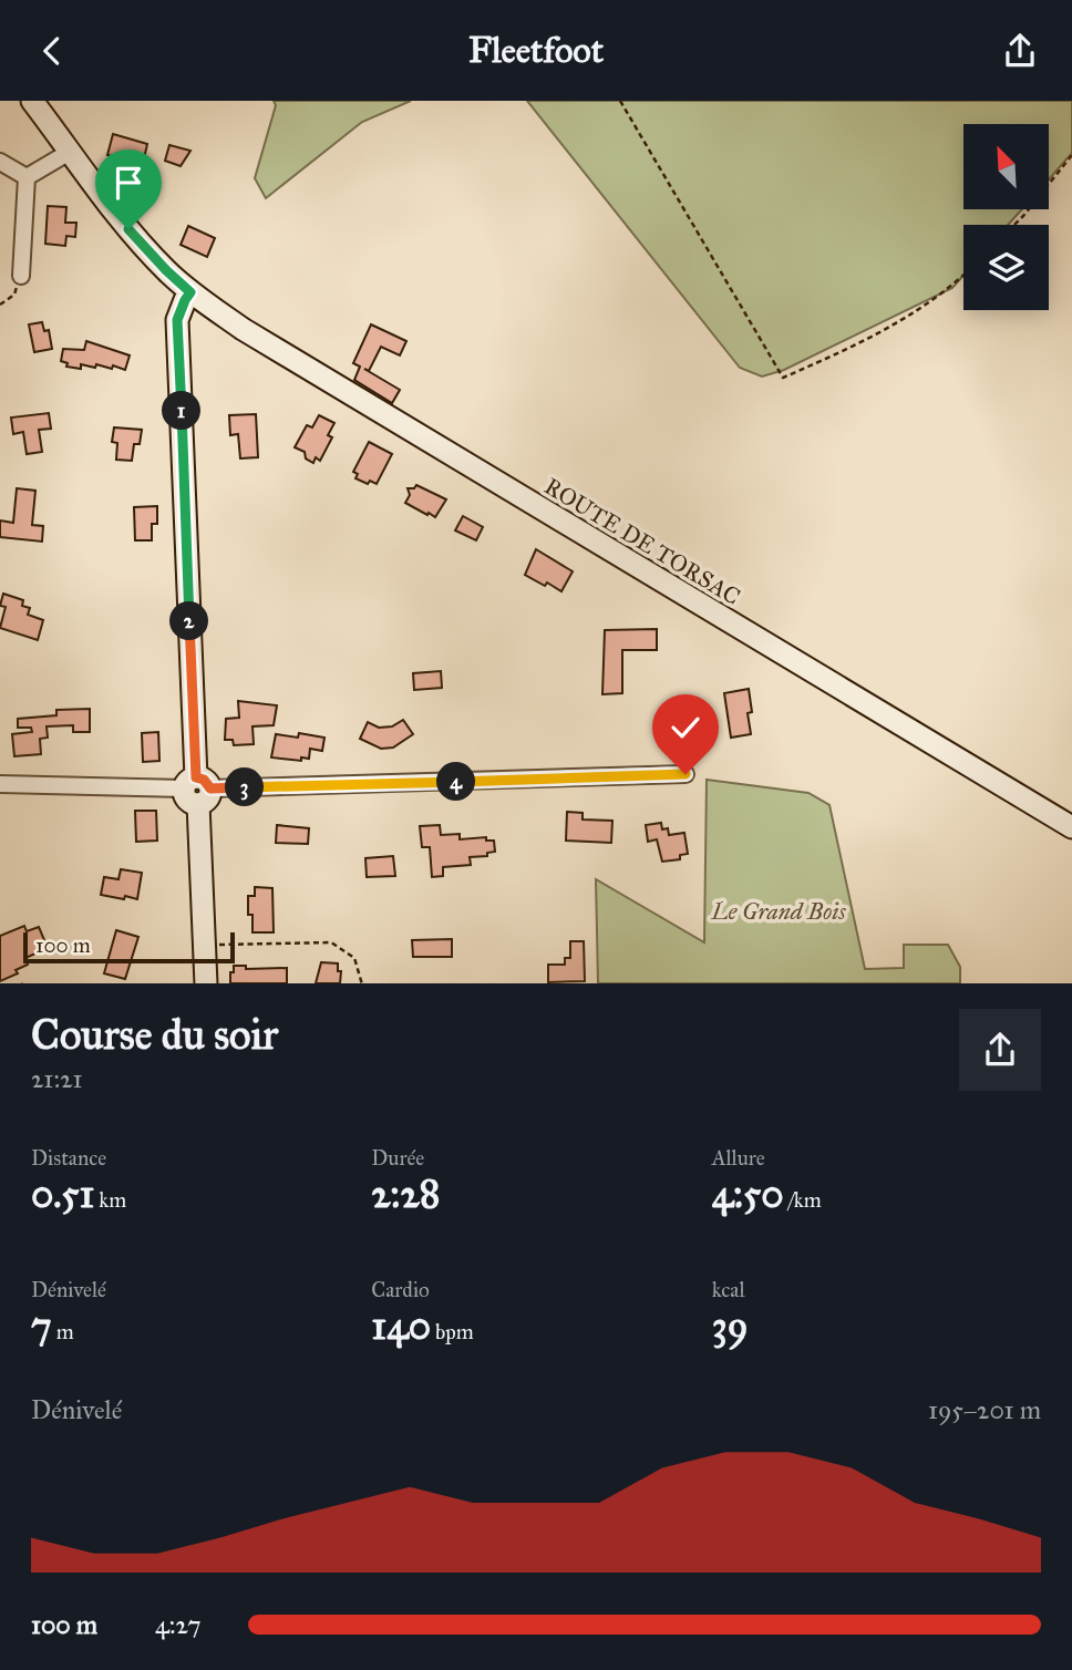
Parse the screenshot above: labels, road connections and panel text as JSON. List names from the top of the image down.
{
  "streets": {
    "street": ["ROUTE DE TORSAC"]
  },
  "parks": ["Le Grand Bois"],
  "scale_bar": "100 m",
  "north": "top left",
  "page": {
    "header": "Fleetfoot",
    "pins": [
      "1",
      "2",
      "4",
      "3"
    ],
    "scale": "100 m",
    "heading": ["Course du soir", "21:21"],
    "stats": [
      ["Distance", "0.51 km"],
      ["Durée", "2:28"],
      ["Allure", "4:50 /km"],
      ["Dénivelé", "7 m"],
      ["Cardio", "140 bpm"],
      ["kcal", "39"]
    ],
    "chart": ["Dénivelé", "195–201 m"],
    "list": [
      {
        "name": "100 m",
        "note": "4:27"
      }
    ]
  }
}
